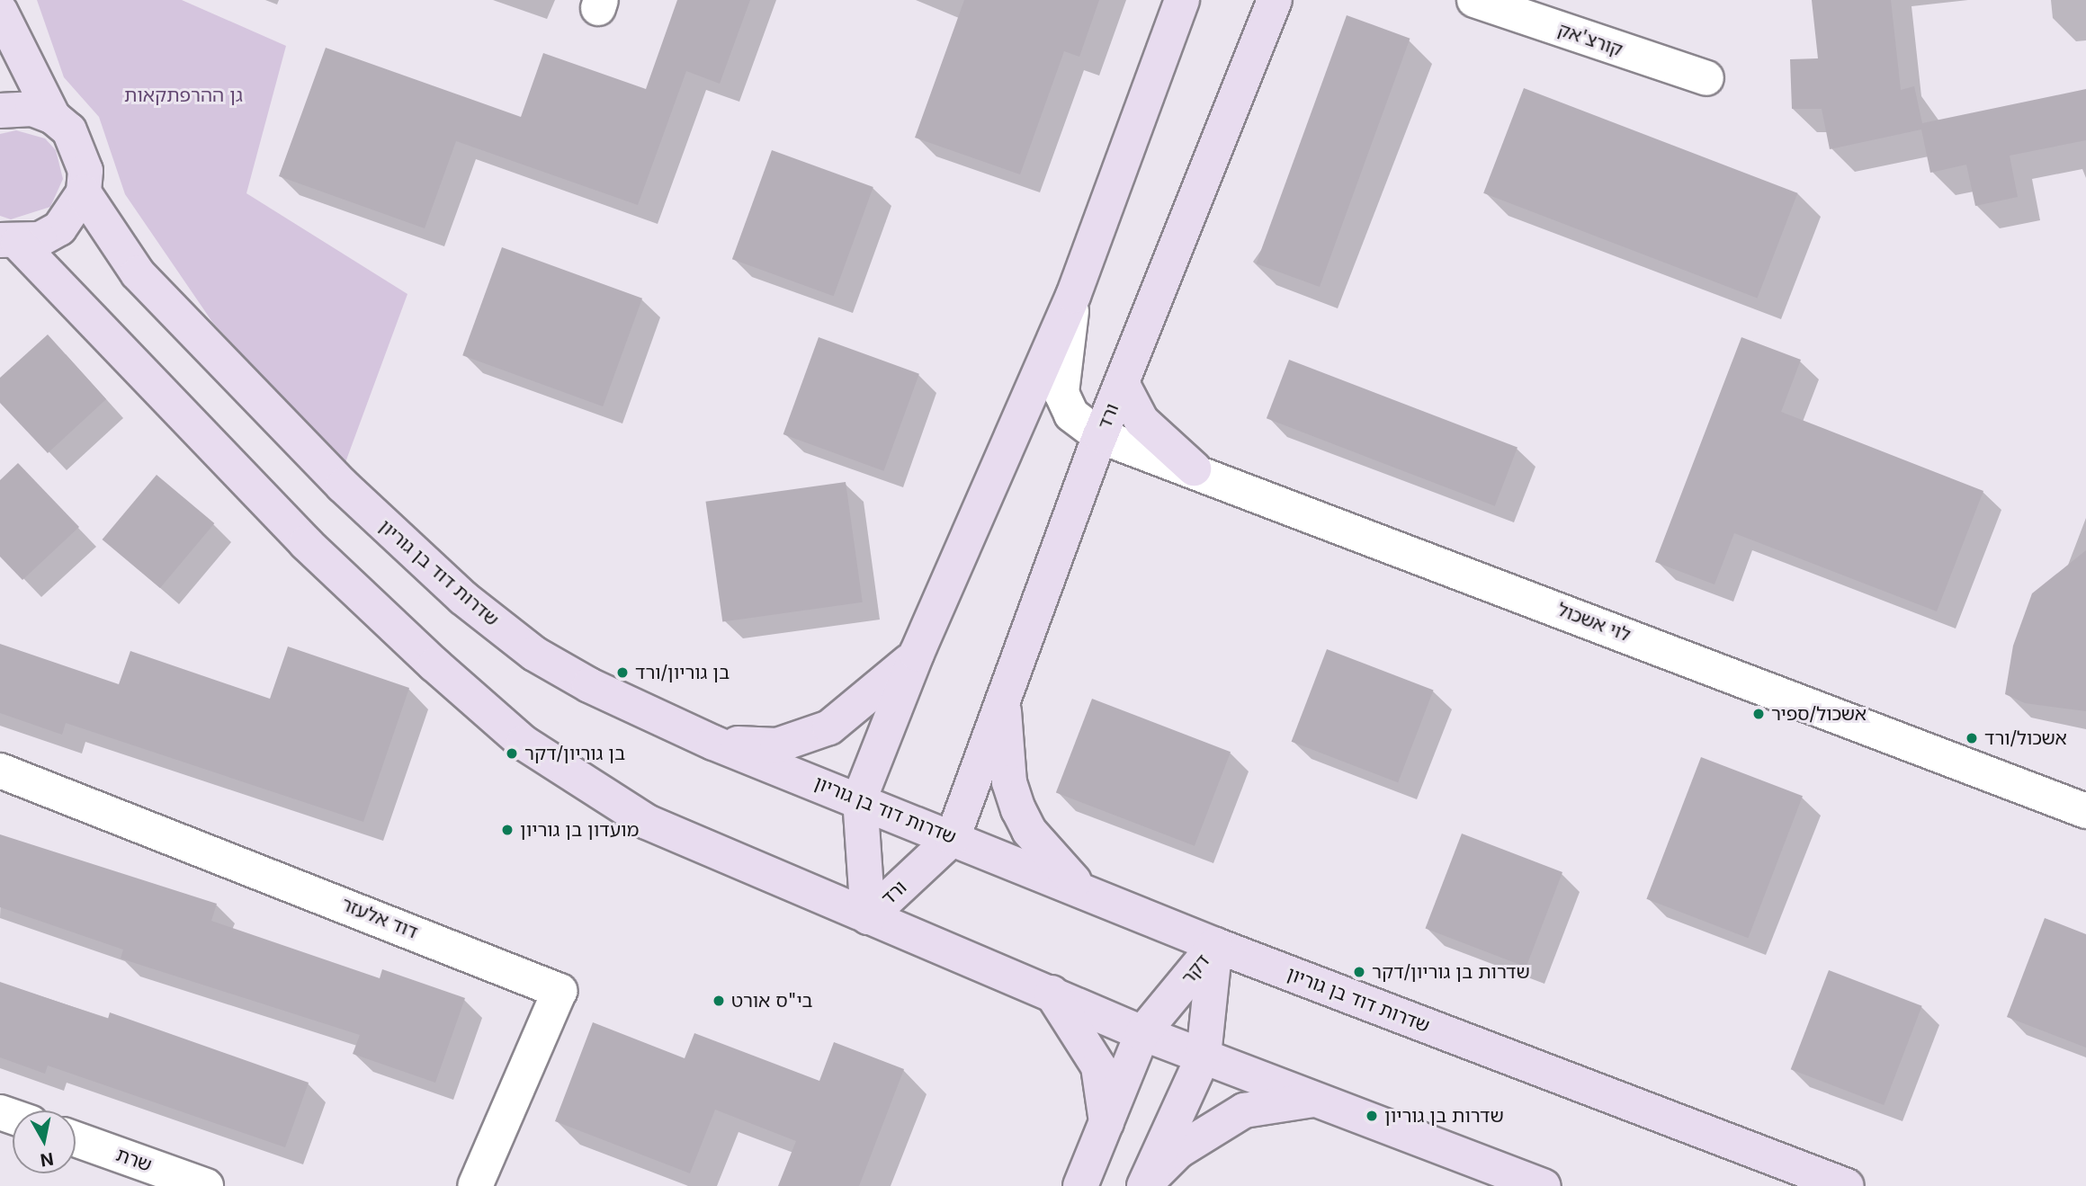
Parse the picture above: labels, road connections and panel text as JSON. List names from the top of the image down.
{
  "streets": {
    "main road": ["ורד", "שדרות דוד בן גוריון", "דקר"],
    "street": [
      "קורצ'אק",
      "לוי אשכול",
      "דוד אלעזר",
      "שרת"
    ]
  },
  "crossings": [
    ["ורד", "שדרות דוד בן גוריון"],
    ["ורד", "לוי אשכול"],
    ["שדרות דוד בן גוריון", "דקר"]
  ],
  "parks": ["גן ההרפתקאות"],
  "places": [
    "בן גוריון/ורד",
    "אשכול/ספיר",
    "אשכול/ורד",
    "בן גוריון/דקר",
    "מועדון בן גוריון",
    "שדרות בן גוריון/דקר",
    "בי\"ס אורט",
    "שדרות בן גוריון"
  ],
  "north": "bottom"
}
